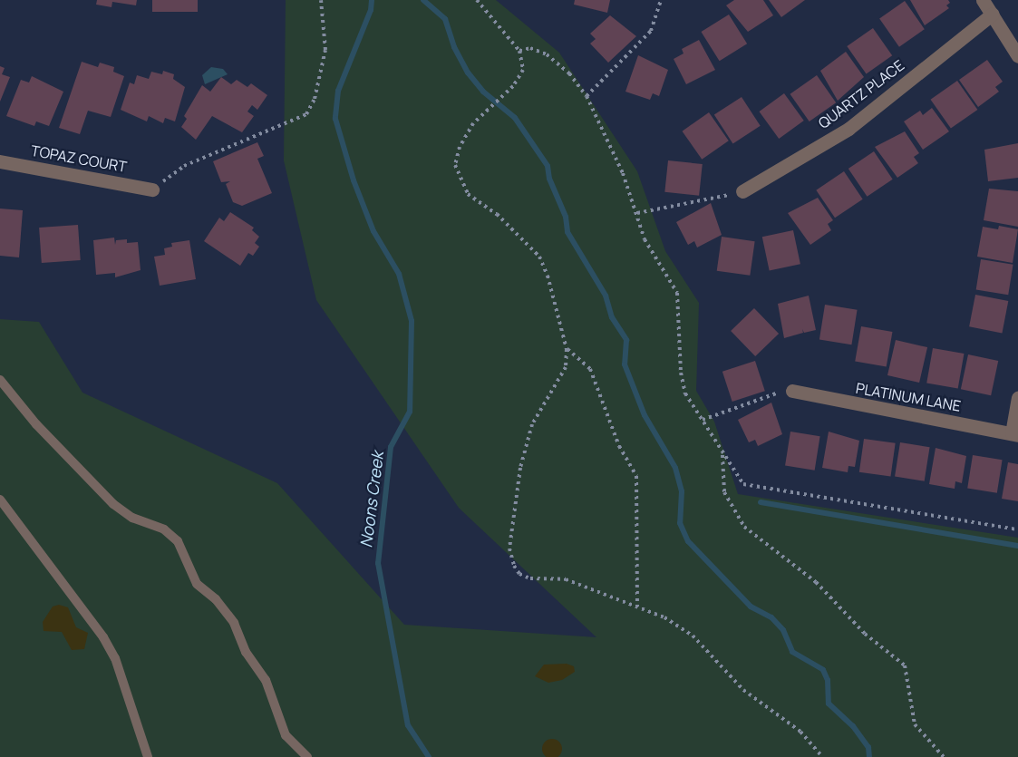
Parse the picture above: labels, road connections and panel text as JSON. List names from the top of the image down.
{
  "streets": {
    "street": ["QUARTZ PLACE", "TOPAZ COURT", "PLATINUM LANE"]
  },
  "water": ["Noons Creek"]
}
